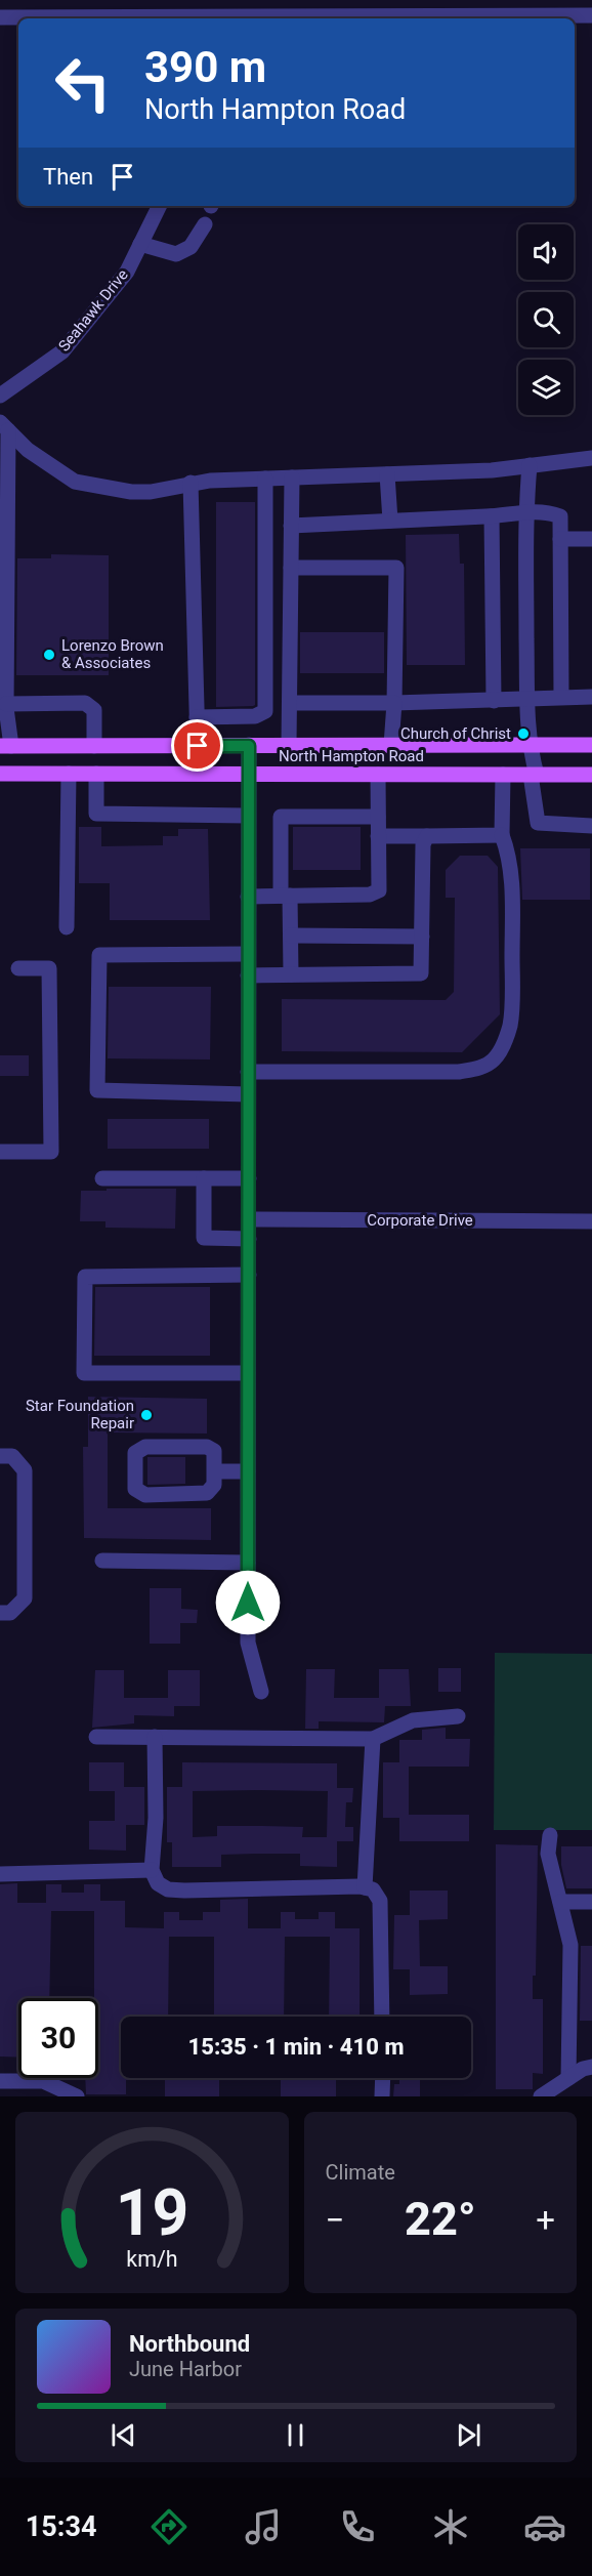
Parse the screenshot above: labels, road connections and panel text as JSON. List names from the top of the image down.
{
  "streets": {
    "main road": ["North Hampton Road"],
    "street": ["Seahawk Drive", "Corporate Drive"]
  },
  "places": ["Lorenzo Brown & Associates", "Church of Christ", "Star Foundation Repair"],
  "page": {
    "turn": ["390 m", "North Hampton Road"],
    "then": "Then",
    "limit": "30",
    "trip": "15:35 · 1 min · 410 m",
    "tile": "Climate",
    "heat": ["−", "22°", "+"],
    "song": ["Northbound", "June Harbor"],
    "tabs": "15:34",
    "gauge": ["19", "km/h"]
  }
}
